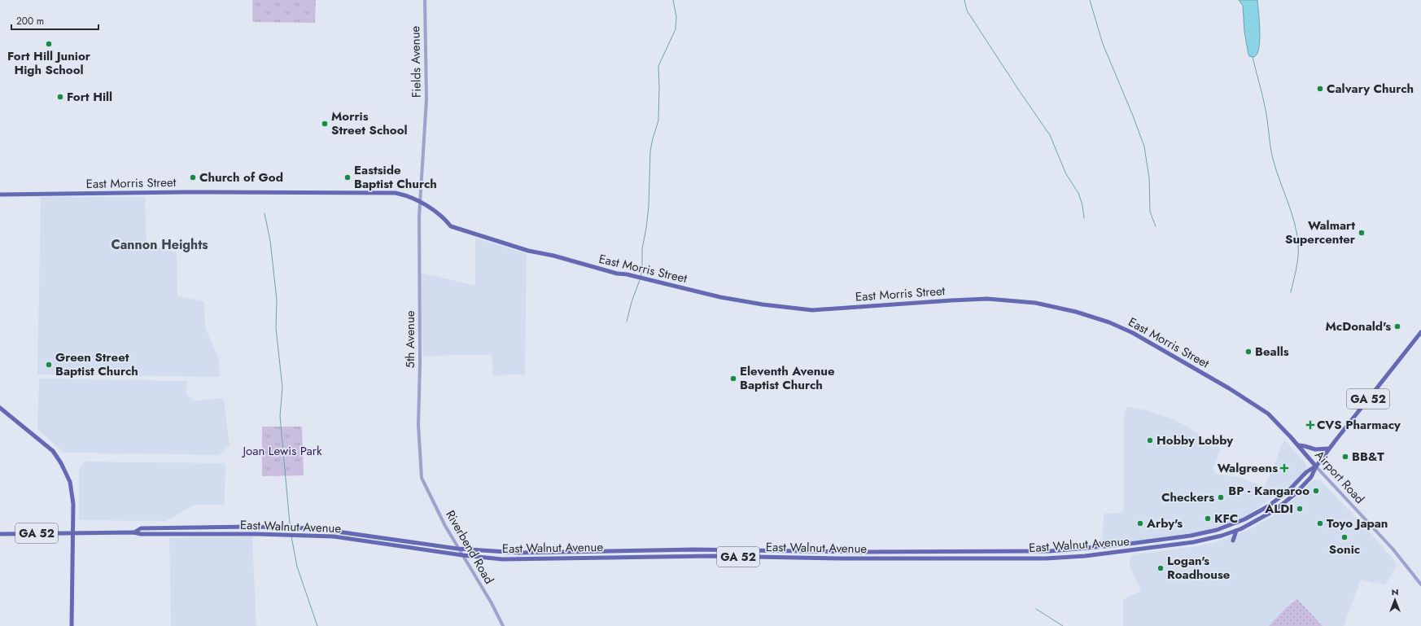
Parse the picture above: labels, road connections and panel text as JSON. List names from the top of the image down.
{
  "streets": {
    "main road": [
      "East Morris Street",
      "GA 52",
      "Airport Road",
      "East Walnut Avenue"
    ],
    "street": ["Fields Avenue", "5th Avenue", "Riverbend Road"]
  },
  "crossings": [
    ["Fields Avenue", "East Morris Street"],
    ["Fields Avenue", "5th Avenue"],
    ["East Morris Street", "5th Avenue"],
    ["East Morris Street", "Airport Road"],
    ["5th Avenue", "Riverbend Road"],
    ["Airport Road", "East Walnut Avenue"],
    ["East Walnut Avenue", "Riverbend Road"]
  ],
  "districts": ["Cannon Heights"],
  "parks": ["Joan Lewis Park"],
  "places": {
    "other": [
      "Fort Hill Junior High School",
      "Calvary Church",
      "Fort Hill",
      "Morris Street School",
      "Church of God",
      "Eastside Baptist Church",
      "Walmart Supercenter",
      "McDonald's",
      "Bealls",
      "Green Street Baptist Church",
      "Eleventh Avenue Baptist Church",
      "Hobby Lobby",
      "BB&T",
      "BP - Kangaroo",
      "Checkers",
      "ALDI",
      "KFC",
      "Arby's",
      "Toyo Japan",
      "Sonic",
      "Logan's Roadhouse"
    ],
    "health": ["CVS Pharmacy", "Walgreens"]
  },
  "scale_bar": "200 m",
  "north": "top"
}
